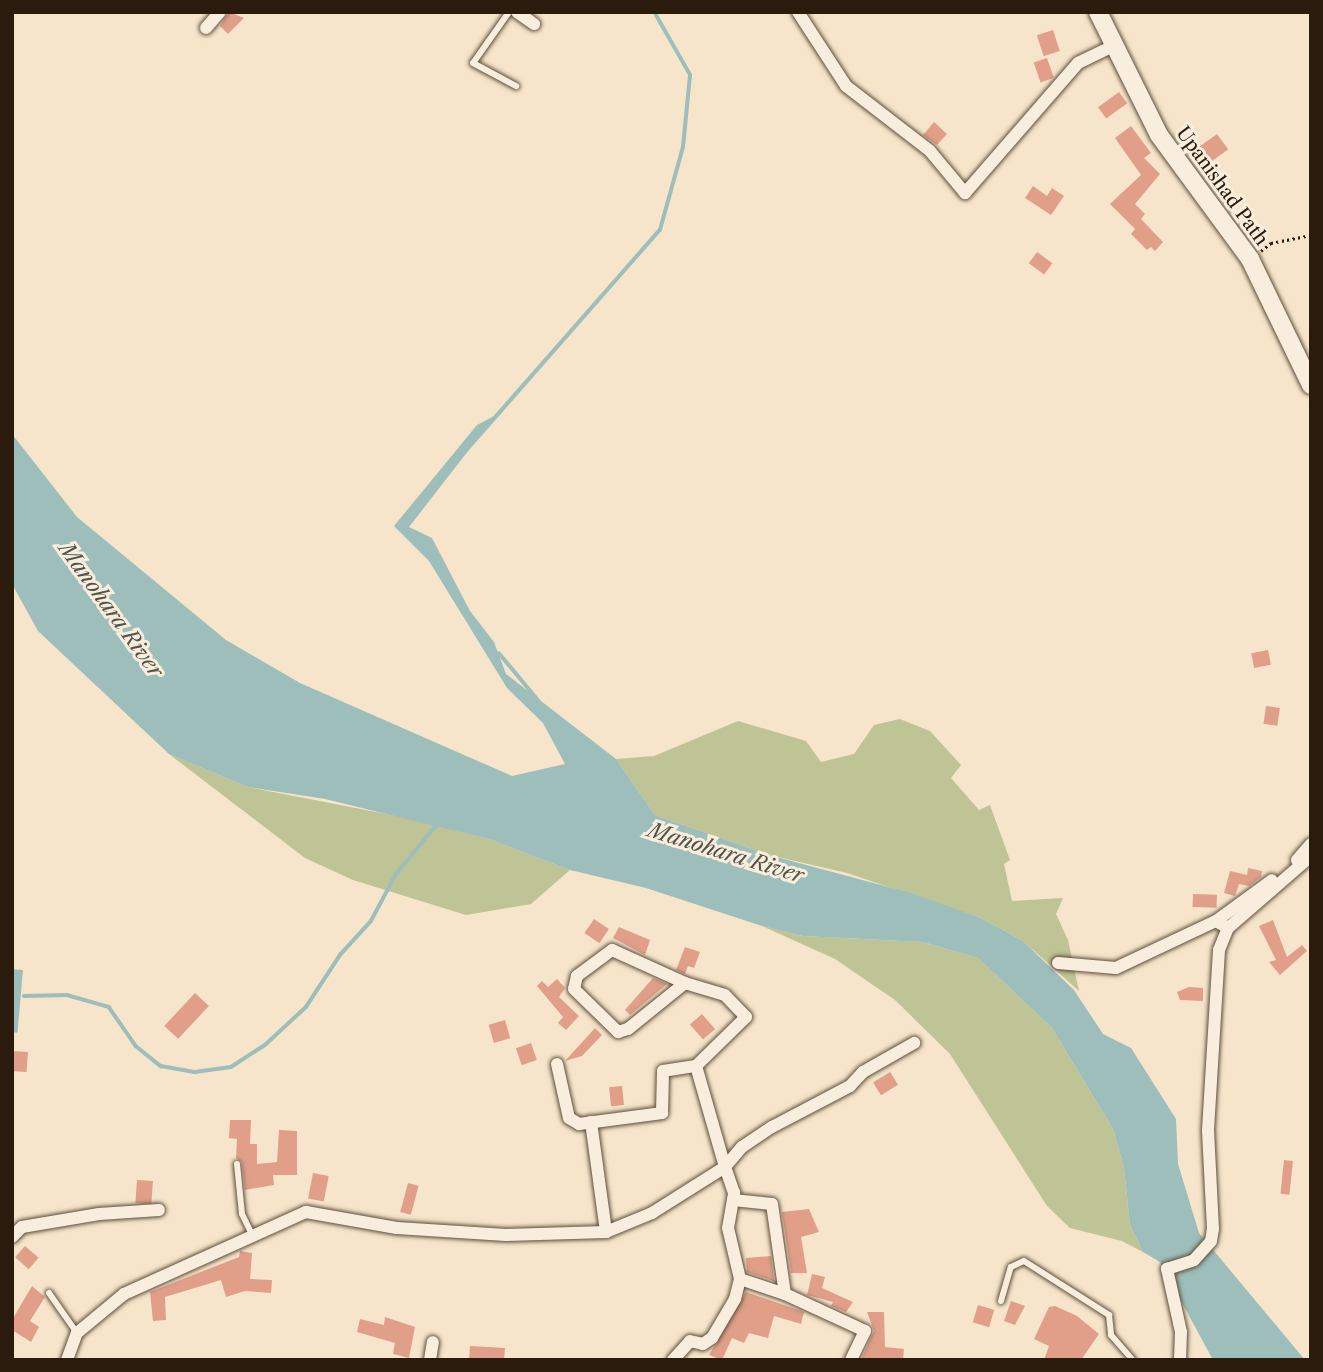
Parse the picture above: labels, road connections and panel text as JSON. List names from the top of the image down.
{
  "streets": {
    "main road": ["Upanishad Path"]
  },
  "water": ["Manohara River"]
}
